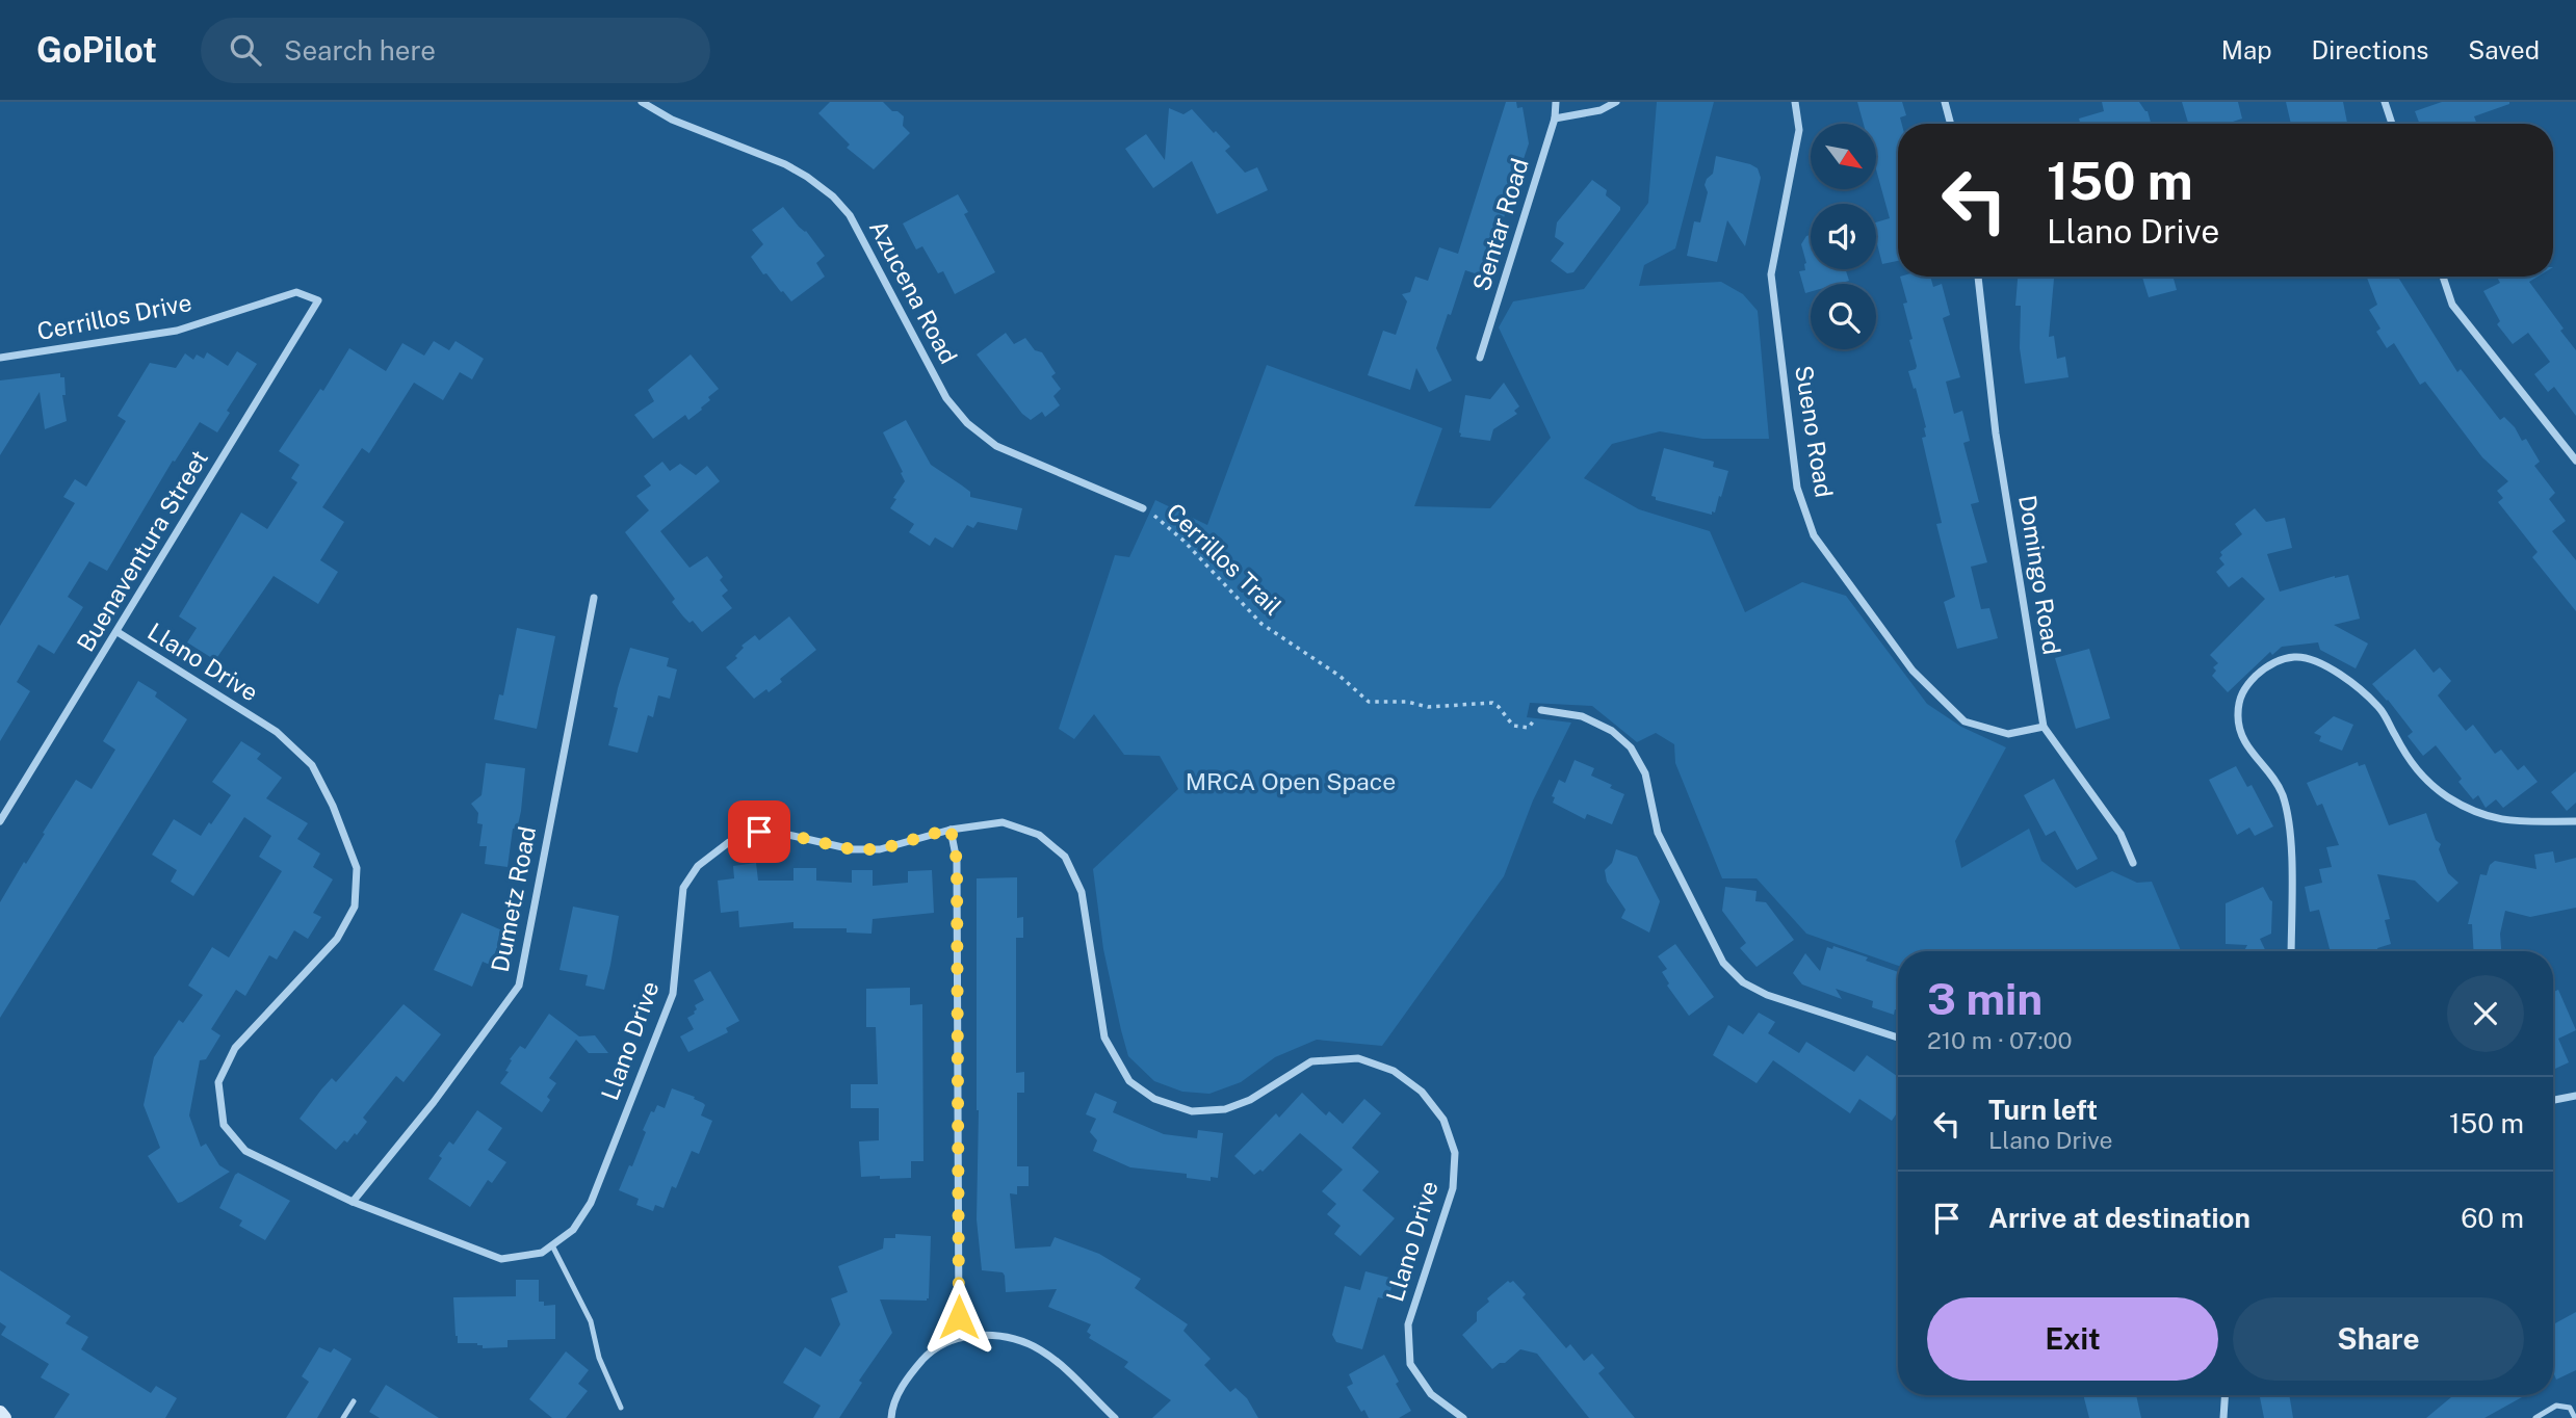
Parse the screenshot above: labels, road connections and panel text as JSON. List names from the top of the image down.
{
  "streets": {
    "street": [
      "Sentar Road",
      "Azucena Road",
      "Cerrillos Drive",
      "Sueno Road",
      "Buenaventura Street",
      "Domingo Road",
      "Llano Drive",
      "Dumetz Road"
    ],
    "path": ["Cerrillos Trail"]
  },
  "crossings": [
    ["Azucena Road", "Cerrillos Trail"],
    ["Cerrillos Drive", "Buenaventura Street"],
    ["Sueno Road", "Domingo Road"],
    ["Buenaventura Street", "Llano Drive"],
    ["Llano Drive", "Dumetz Road"]
  ],
  "parks": ["MRCA Open Space"],
  "north": "bottom right",
  "page": {
    "header": "GoPilot",
    "search": "Search here",
    "nav": ["Map", "Directions", "Saved"],
    "turn": ["150 m", "Llano Drive"],
    "heading": ["3 min", "210 m · 07:00"],
    "list": [
      {
        "name": "Turn left",
        "note": "Llano Drive",
        "value": "150 m"
      },
      {
        "name": "Arrive at destination",
        "value": "60 m"
      }
    ],
    "buttons": ["Exit", "Share"]
  }
}
